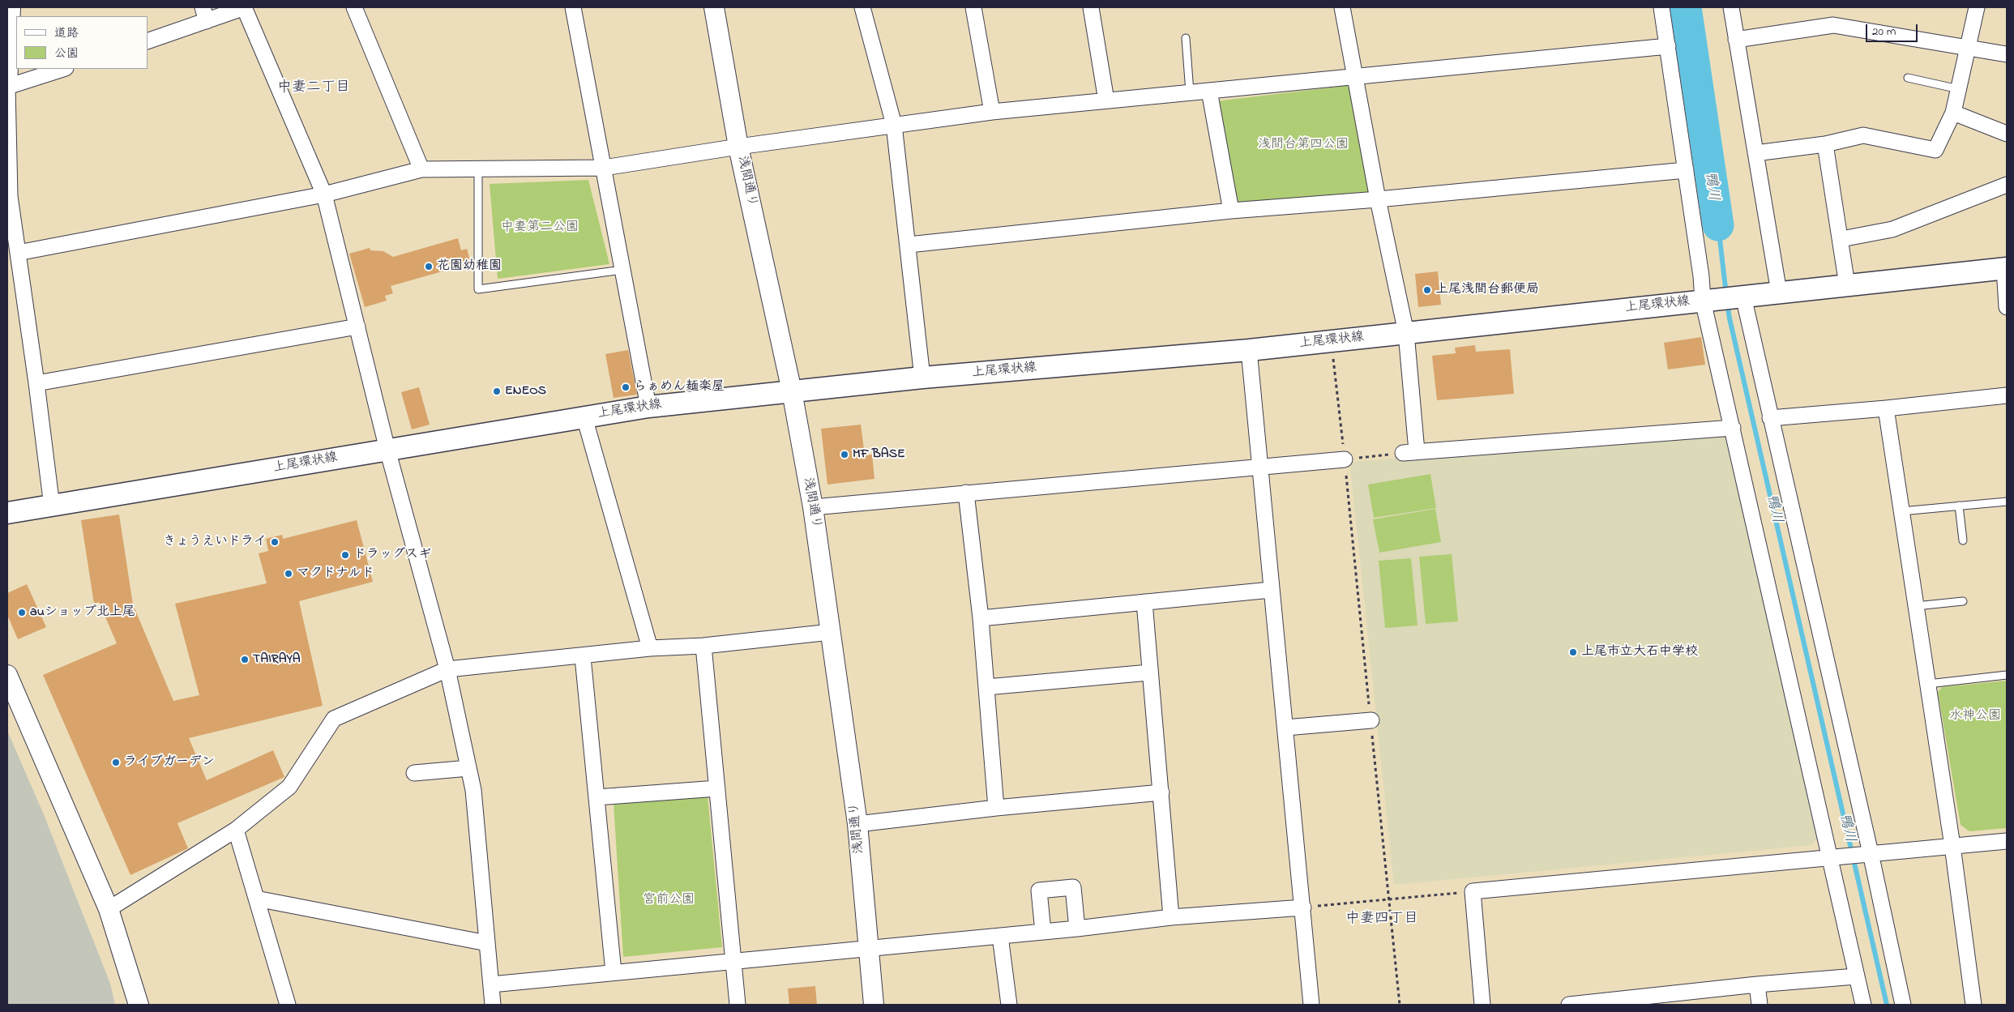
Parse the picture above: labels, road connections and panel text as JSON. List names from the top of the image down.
{
  "streets": {
    "main road": ["上尾環状線"],
    "street": ["浅間通り"]
  },
  "crossings": [
    ["浅間通り", "上尾環状線"]
  ],
  "districts": ["中妻二丁目", "中妻四丁目"],
  "water": ["鴨川"],
  "parks": [
    "浅間台第四公園",
    "中妻第二公園",
    "水神公園",
    "宮前公園"
  ],
  "places": [
    "花園幼稚園",
    "上尾浅間台郵便局",
    "らぁめん麺楽屋",
    "ENEOS",
    "MF BASE",
    "きょうえいドライ",
    "ドラッグスギ",
    "マクドナルド",
    "auショップ北上尾",
    "上尾市立大石中学校",
    "TAIRAYA",
    "ライブガーデン"
  ],
  "legend": ["道路", "公園"],
  "scale_bar": "20 m"
}
